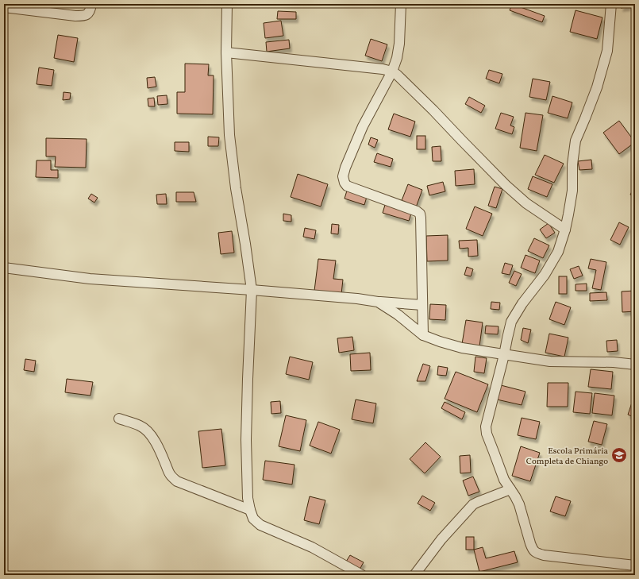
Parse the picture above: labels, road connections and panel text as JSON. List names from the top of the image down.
{
  "places": {
    "school or university": ["Escola Primária Completa de Chiango"]
  }
}
